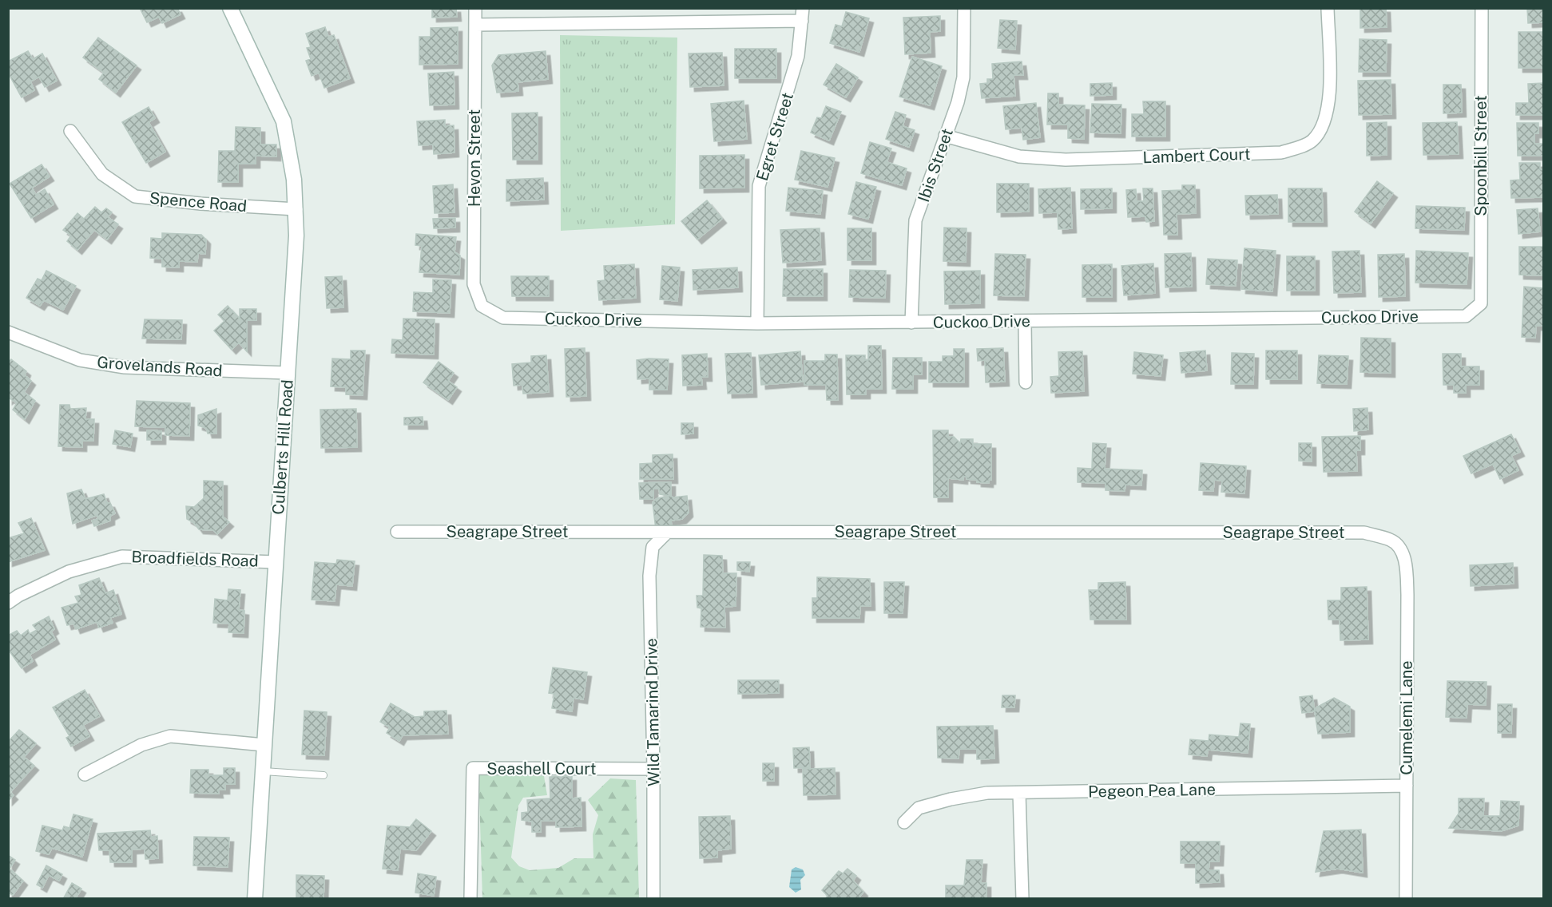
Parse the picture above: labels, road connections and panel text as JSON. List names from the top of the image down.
{
  "streets": {
    "street": [
      "Egret Street",
      "Lambert Court",
      "Spoonbill Street",
      "Hevon Street",
      "Ibis Street",
      "Spence Road",
      "Cuckoo Drive",
      "Grovelands Road",
      "Culberts Hill Road",
      "Seagrape Street",
      "Broadfields Road",
      "Wild Tamarind Drive",
      "Cumelemi Lane",
      "Seashell Court",
      "Pegeon Pea Lane"
    ]
  },
  "crossings": [
    ["Egret Street", "Cuckoo Drive"],
    ["Lambert Court", "Ibis Street"],
    ["Spoonbill Street", "Cuckoo Drive"],
    ["Hevon Street", "Cuckoo Drive"],
    ["Ibis Street", "Cuckoo Drive"],
    ["Spence Road", "Culberts Hill Road"],
    ["Grovelands Road", "Culberts Hill Road"],
    ["Culberts Hill Road", "Broadfields Road"],
    ["Seagrape Street", "Wild Tamarind Drive"],
    ["Seagrape Street", "Cumelemi Lane"],
    ["Wild Tamarind Drive", "Seashell Court"],
    ["Cumelemi Lane", "Pegeon Pea Lane"]
  ]
}
